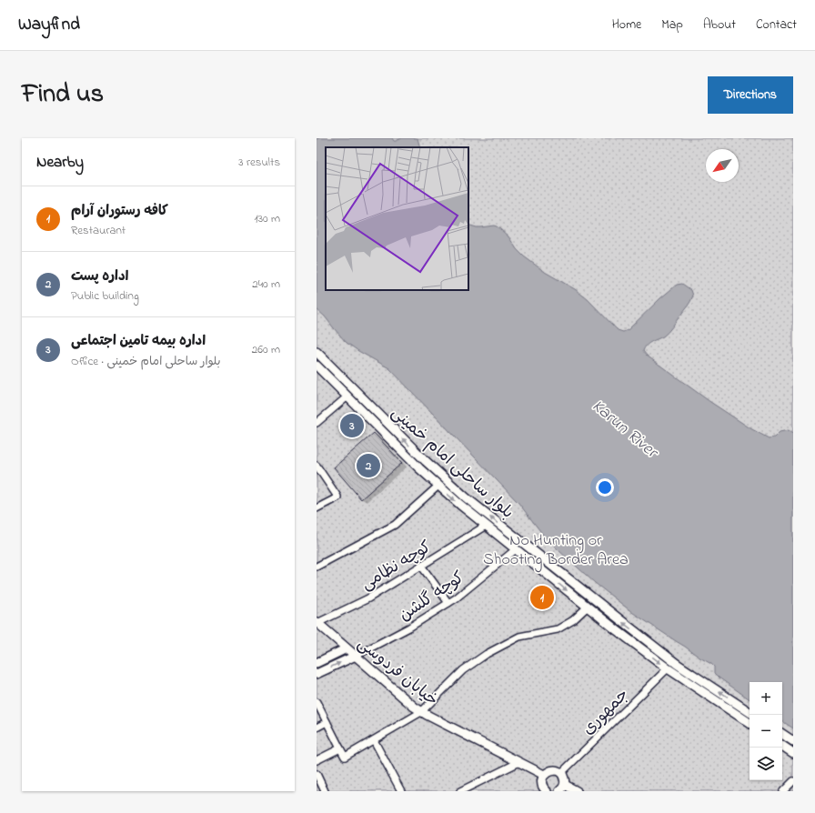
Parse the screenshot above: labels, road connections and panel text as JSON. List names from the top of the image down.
{
  "streets": {
    "main road": ["بلوار ساحلی امام خمینی", "خیابان فردوسی"],
    "street": ["کوچه نظامی", "کوچه گلشن", "جمهوری"]
  },
  "crossings": [
    ["بلوار ساحلی امام خمینی", "کوچه نظامی"],
    ["بلوار ساحلی امام خمینی", "کوچه گلشن"],
    ["بلوار ساحلی امام خمینی", "جمهوری"],
    ["کوچه نظامی", "خیابان فردوسی"],
    ["کوچه گلشن", "خیابان فردوسی"]
  ],
  "water": ["Karun River"],
  "parks": ["No Hunting or Shooting Border Area"],
  "north": "bottom left",
  "page": {
    "header": "Wayfind",
    "nav": [
      "Home",
      "Map",
      "About",
      "Contact"
    ],
    "title": "Find us",
    "buttons": "Directions",
    "heading": ["Nearby", "3 results"],
    "list": [
      {
        "mark": "1",
        "name": "کافه رستوران آرام",
        "note": "Restaurant",
        "value": "130 m"
      },
      {
        "mark": "2",
        "name": "اداره پست",
        "note": "Public building",
        "value": "240 m"
      },
      {
        "mark": "3",
        "name": "اداره بیمه تامین اجتماعی",
        "note": "Office · بلوار ساحلی امام خمینی",
        "value": "260 m"
      }
    ],
    "pins": ["3", "2", "1"],
    "map_buttons": ["+", "−"]
  }
}
